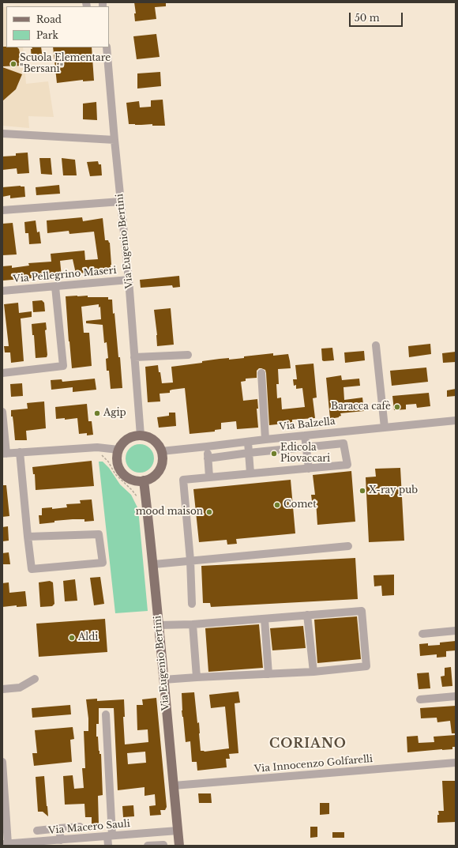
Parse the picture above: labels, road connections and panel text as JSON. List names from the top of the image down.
{
  "streets": {
    "main road": ["Via Eugenio Bertini"],
    "street": [
      "Via Pellegrino Maseri",
      "Via Balzella",
      "Via Innocenzo Golfarelli",
      "Via Macero Sauli"
    ]
  },
  "crossings": [
    ["Via Eugenio Bertini", "Via Pellegrino Maseri"],
    ["Via Eugenio Bertini", "Via Balzella"],
    ["Via Eugenio Bertini", "Via Innocenzo Golfarelli"],
    ["Via Eugenio Bertini", "Via Macero Sauli"]
  ],
  "districts": ["CORIANO"],
  "places": [
    "Scuola Elementare \"Bersani\"",
    "Baracca cafè",
    "Agip",
    "Edicola Piovaccari",
    "X-ray pub",
    "Comet",
    "mood maison",
    "Aldi"
  ],
  "legend": ["Road", "Park"],
  "scale_bar": "50 m"
}
